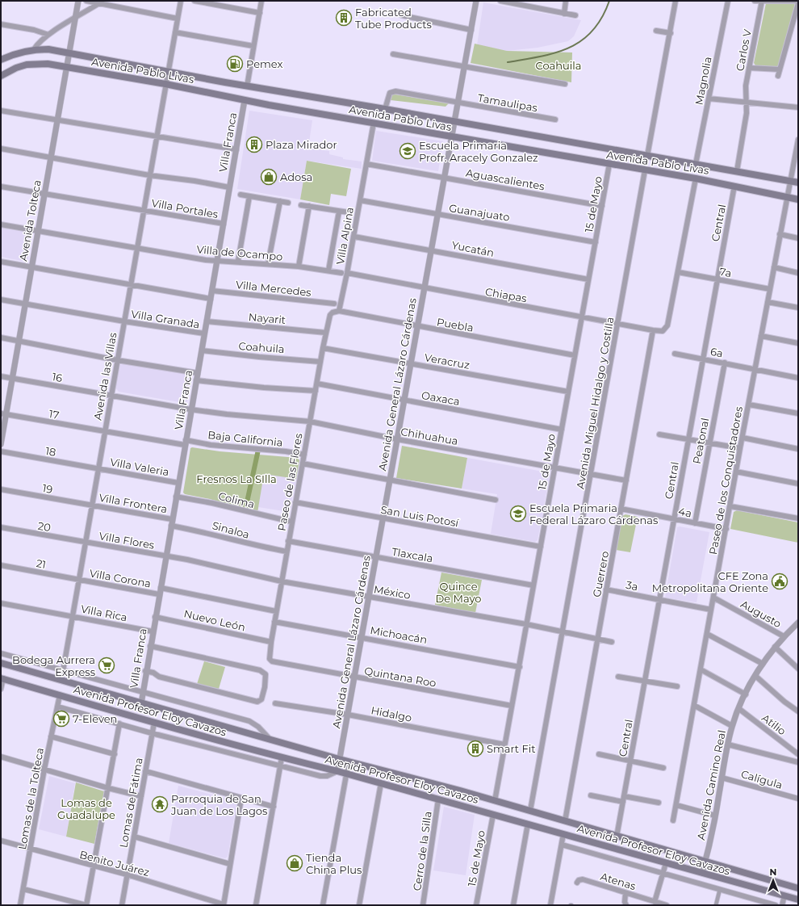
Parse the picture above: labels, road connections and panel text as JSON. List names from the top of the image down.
{
  "streets": {
    "main road": ["Avenida Pablo Livas", "Avenida Profesor Eloy Cavazos"],
    "street": [
      "Carlos V",
      "Magnolia",
      "Tamaulipas",
      "Villa Franca",
      "Aguascalientes",
      "15 de Mayo",
      "Villa Portales",
      "Guanajuato",
      "Avenida Tolteca",
      "Central",
      "Villa Alpina",
      "Yucatán",
      "Villa de Ocampo",
      "7a",
      "Villa Mercedes",
      "Chiapas",
      "Nayarit",
      "Villa Granada",
      "Puebla",
      "Coahuila",
      "6a",
      "Veracruz",
      "Avenida las Villas",
      "16",
      "Avenida General Lázaro Cárdenas",
      "Oaxaca",
      "Avenida Miguel Hidalgo y Costilla",
      "17",
      "Chihuahua",
      "Baja California",
      "Peatonal",
      "18",
      "Villa Valeria",
      "Paseo de los Conquistadores",
      "Paseo de las Flores",
      "19",
      "Colima",
      "Villa Frontera",
      "4a",
      "San Luis Potosí",
      "20",
      "Sinaloa",
      "Villa Flores",
      "Tlaxcala",
      "21",
      "Guerrero",
      "Villa Corona",
      "3a",
      "México",
      "Villa Rica",
      "Augusto",
      "Nuevo León",
      "Michoacán",
      "Quintana Roo",
      "Hidalgo",
      "Atilio",
      "Calígula",
      "Avenida Camino Real",
      "Lomas de la Tolteca",
      "Lomas de Fátima",
      "Cerro de la Silla",
      "Benito Juárez",
      "Atenas"
    ]
  },
  "crossings": [
    ["Avenida Pablo Livas", "Magnolia"],
    ["Avenida Pablo Livas", "Tamaulipas"],
    ["Avenida Pablo Livas", "Villa Franca"],
    ["Avenida Pablo Livas", "15 de Mayo"],
    ["Avenida Pablo Livas", "Avenida Tolteca"],
    ["Avenida Pablo Livas", "Central"],
    ["Avenida Pablo Livas", "Villa Alpina"],
    ["Avenida Pablo Livas", "Avenida las Villas"],
    ["Avenida Pablo Livas", "Avenida General Lázaro Cárdenas"],
    ["Avenida Pablo Livas", "Avenida Miguel Hidalgo y Costilla"],
    ["Avenida Pablo Livas", "Paseo de los Conquistadores"],
    ["Tamaulipas", "Avenida General Lázaro Cárdenas"],
    ["Villa Franca", "Villa Portales"],
    ["Villa Franca", "Villa de Ocampo"],
    ["Villa Franca", "Villa Mercedes"],
    ["Villa Franca", "Nayarit"],
    ["Villa Franca", "Villa Granada"],
    ["Villa Franca", "Coahuila"],
    ["Villa Franca", "16"],
    ["Villa Franca", "17"],
    ["Villa Franca", "Chihuahua"],
    ["Villa Franca", "Baja California"],
    ["Villa Franca", "Villa Valeria"],
    ["Villa Franca", "Colima"],
    ["Villa Franca", "Villa Frontera"],
    ["Villa Franca", "Sinaloa"],
    ["Villa Franca", "Villa Flores"],
    ["Villa Franca", "Villa Corona"],
    ["Villa Franca", "México"],
    ["Villa Franca", "Villa Rica"],
    ["Villa Franca", "Nuevo León"],
    ["Villa Franca", "Avenida Profesor Eloy Cavazos"],
    ["Aguascalientes", "15 de Mayo"],
    ["Aguascalientes", "Villa Alpina"],
    ["Aguascalientes", "Avenida General Lázaro Cárdenas"],
    ["15 de Mayo", "Guanajuato"],
    ["15 de Mayo", "Yucatán"],
    ["15 de Mayo", "Chiapas"],
    ["15 de Mayo", "Puebla"],
    ["15 de Mayo", "Veracruz"],
    ["15 de Mayo", "Oaxaca"],
    ["15 de Mayo", "Chihuahua"],
    ["15 de Mayo", "San Luis Potosí"],
    ["15 de Mayo", "Tlaxcala"],
    ["15 de Mayo", "México"],
    ["15 de Mayo", "Michoacán"],
    ["15 de Mayo", "Quintana Roo"],
    ["15 de Mayo", "Avenida Profesor Eloy Cavazos"],
    ["15 de Mayo", "Hidalgo"],
    ["Villa Portales", "Avenida Tolteca"],
    ["Villa Portales", "Avenida las Villas"],
    ["Guanajuato", "Villa Alpina"],
    ["Guanajuato", "Avenida General Lázaro Cárdenas"],
    ["Avenida Tolteca", "Villa de Ocampo"],
    ["Avenida Tolteca", "Villa Granada"],
    ["Avenida Tolteca", "16"],
    ["Avenida Tolteca", "17"],
    ["Central", "7a"],
    ["Central", "6a"],
    ["Central", "4a"],
    ["Central", "3a"],
    ["Central", "Avenida Profesor Eloy Cavazos"],
    ["Villa Alpina", "Yucatán"],
    ["Villa Alpina", "Chiapas"],
    ["Villa Alpina", "Puebla"],
    ["Yucatán", "Avenida General Lázaro Cárdenas"],
    ["Villa de Ocampo", "Avenida las Villas"],
    ["7a", "Chiapas"],
    ["7a", "Paseo de los Conquistadores"],
    ["Chiapas", "Avenida General Lázaro Cárdenas"],
    ["Chiapas", "Avenida Miguel Hidalgo y Costilla"],
    ["Chiapas", "Guerrero"],
    ["Nayarit", "Paseo de las Flores"],
    ["Villa Granada", "Avenida las Villas"],
    ["Puebla", "Avenida General Lázaro Cárdenas"],
    ["Puebla", "Paseo de las Flores"],
    ["Coahuila", "Paseo de las Flores"],
    ["6a", "Peatonal"],
    ["6a", "Paseo de los Conquistadores"],
    ["Veracruz", "Avenida General Lázaro Cárdenas"],
    ["Veracruz", "Paseo de las Flores"],
    ["Avenida las Villas", "16"],
    ["Avenida las Villas", "17"],
    ["Avenida las Villas", "18"],
    ["Avenida las Villas", "Villa Valeria"],
    ["Avenida las Villas", "19"],
    ["Avenida las Villas", "Villa Frontera"],
    ["Avenida las Villas", "20"],
    ["Avenida las Villas", "Villa Flores"],
    ["Avenida las Villas", "21"],
    ["Avenida las Villas", "Villa Corona"],
    ["Avenida las Villas", "Villa Rica"],
    ["Avenida las Villas", "Avenida Profesor Eloy Cavazos"],
    ["16", "Chihuahua"],
    ["Avenida General Lázaro Cárdenas", "Oaxaca"],
    ["Avenida General Lázaro Cárdenas", "Chihuahua"],
    ["Avenida General Lázaro Cárdenas", "San Luis Potosí"],
    ["Avenida General Lázaro Cárdenas", "Tlaxcala"],
    ["Avenida General Lázaro Cárdenas", "México"],
    ["Avenida General Lázaro Cárdenas", "Michoacán"],
    ["Avenida General Lázaro Cárdenas", "Quintana Roo"],
    ["Avenida General Lázaro Cárdenas", "Avenida Profesor Eloy Cavazos"],
    ["Avenida General Lázaro Cárdenas", "Hidalgo"],
    ["Oaxaca", "Paseo de las Flores"],
    ["Avenida Miguel Hidalgo y Costilla", "Chihuahua"],
    ["Avenida Miguel Hidalgo y Costilla", "México"],
    ["Avenida Miguel Hidalgo y Costilla", "Avenida Profesor Eloy Cavazos"],
    ["17", "Baja California"],
    ["Chihuahua", "Paseo de las Flores"],
    ["Chihuahua", "Guerrero"],
    ["Baja California", "Paseo de las Flores"],
    ["Peatonal", "4a"],
    ["18", "Villa Valeria"],
    ["Paseo de los Conquistadores", "4a"],
    ["Paseo de los Conquistadores", "3a"],
    ["Paseo de los Conquistadores", "Augusto"],
    ["Paseo de las Flores", "Colima"],
    ["Paseo de las Flores", "San Luis Potosí"],
    ["Paseo de las Flores", "Sinaloa"],
    ["Paseo de las Flores", "Tlaxcala"],
    ["Paseo de las Flores", "México"],
    ["Paseo de las Flores", "Nuevo León"],
    ["Paseo de las Flores", "Michoacán"],
    ["Paseo de las Flores", "Quintana Roo"],
    ["19", "Villa Frontera"],
    ["4a", "Guerrero"],
    ["20", "Villa Flores"],
    ["Villa Flores", "México"],
    ["21", "Villa Corona"],
    ["Guerrero", "3a"],
    ["Guerrero", "México"],
    ["Guerrero", "Avenida Profesor Eloy Cavazos"],
    ["Augusto", "Avenida Camino Real"],
    ["Avenida Profesor Eloy Cavazos", "Avenida Camino Real"],
    ["Avenida Profesor Eloy Cavazos", "Lomas de la Tolteca"],
    ["Avenida Profesor Eloy Cavazos", "Lomas de Fátima"],
    ["Avenida Profesor Eloy Cavazos", "Cerro de la Silla"],
    ["Atilio", "Avenida Camino Real"],
    ["Calígula", "Avenida Camino Real"],
    ["Lomas de la Tolteca", "Benito Juárez"],
    ["Lomas de Fátima", "Benito Juárez"]
  ],
  "parks": [
    "Coahuila",
    "Fresnos La SIlla",
    "Quince De Mayo",
    "Lomas de Guadalupe"
  ],
  "places": {
    "building": ["Fabricated Tube Products", "Plaza Mirador", "Smart Fit"],
    "fuel station": ["Pemex"],
    "school or university": ["Escuela Primaria Profr. Aracely Gonzalez", "Escuela Primaria Federal Lázaro Cárdenas"],
    "shop": ["Adosa", "Tienda China Plus"],
    "public building": ["CFE Zona Metropolitana Oriente"],
    "supermarket": ["Bodega Aurrera Express", "7-Eleven"],
    "temple": ["Parroquia de San Juan de Los Lagos"]
  },
  "north": "top"
}
